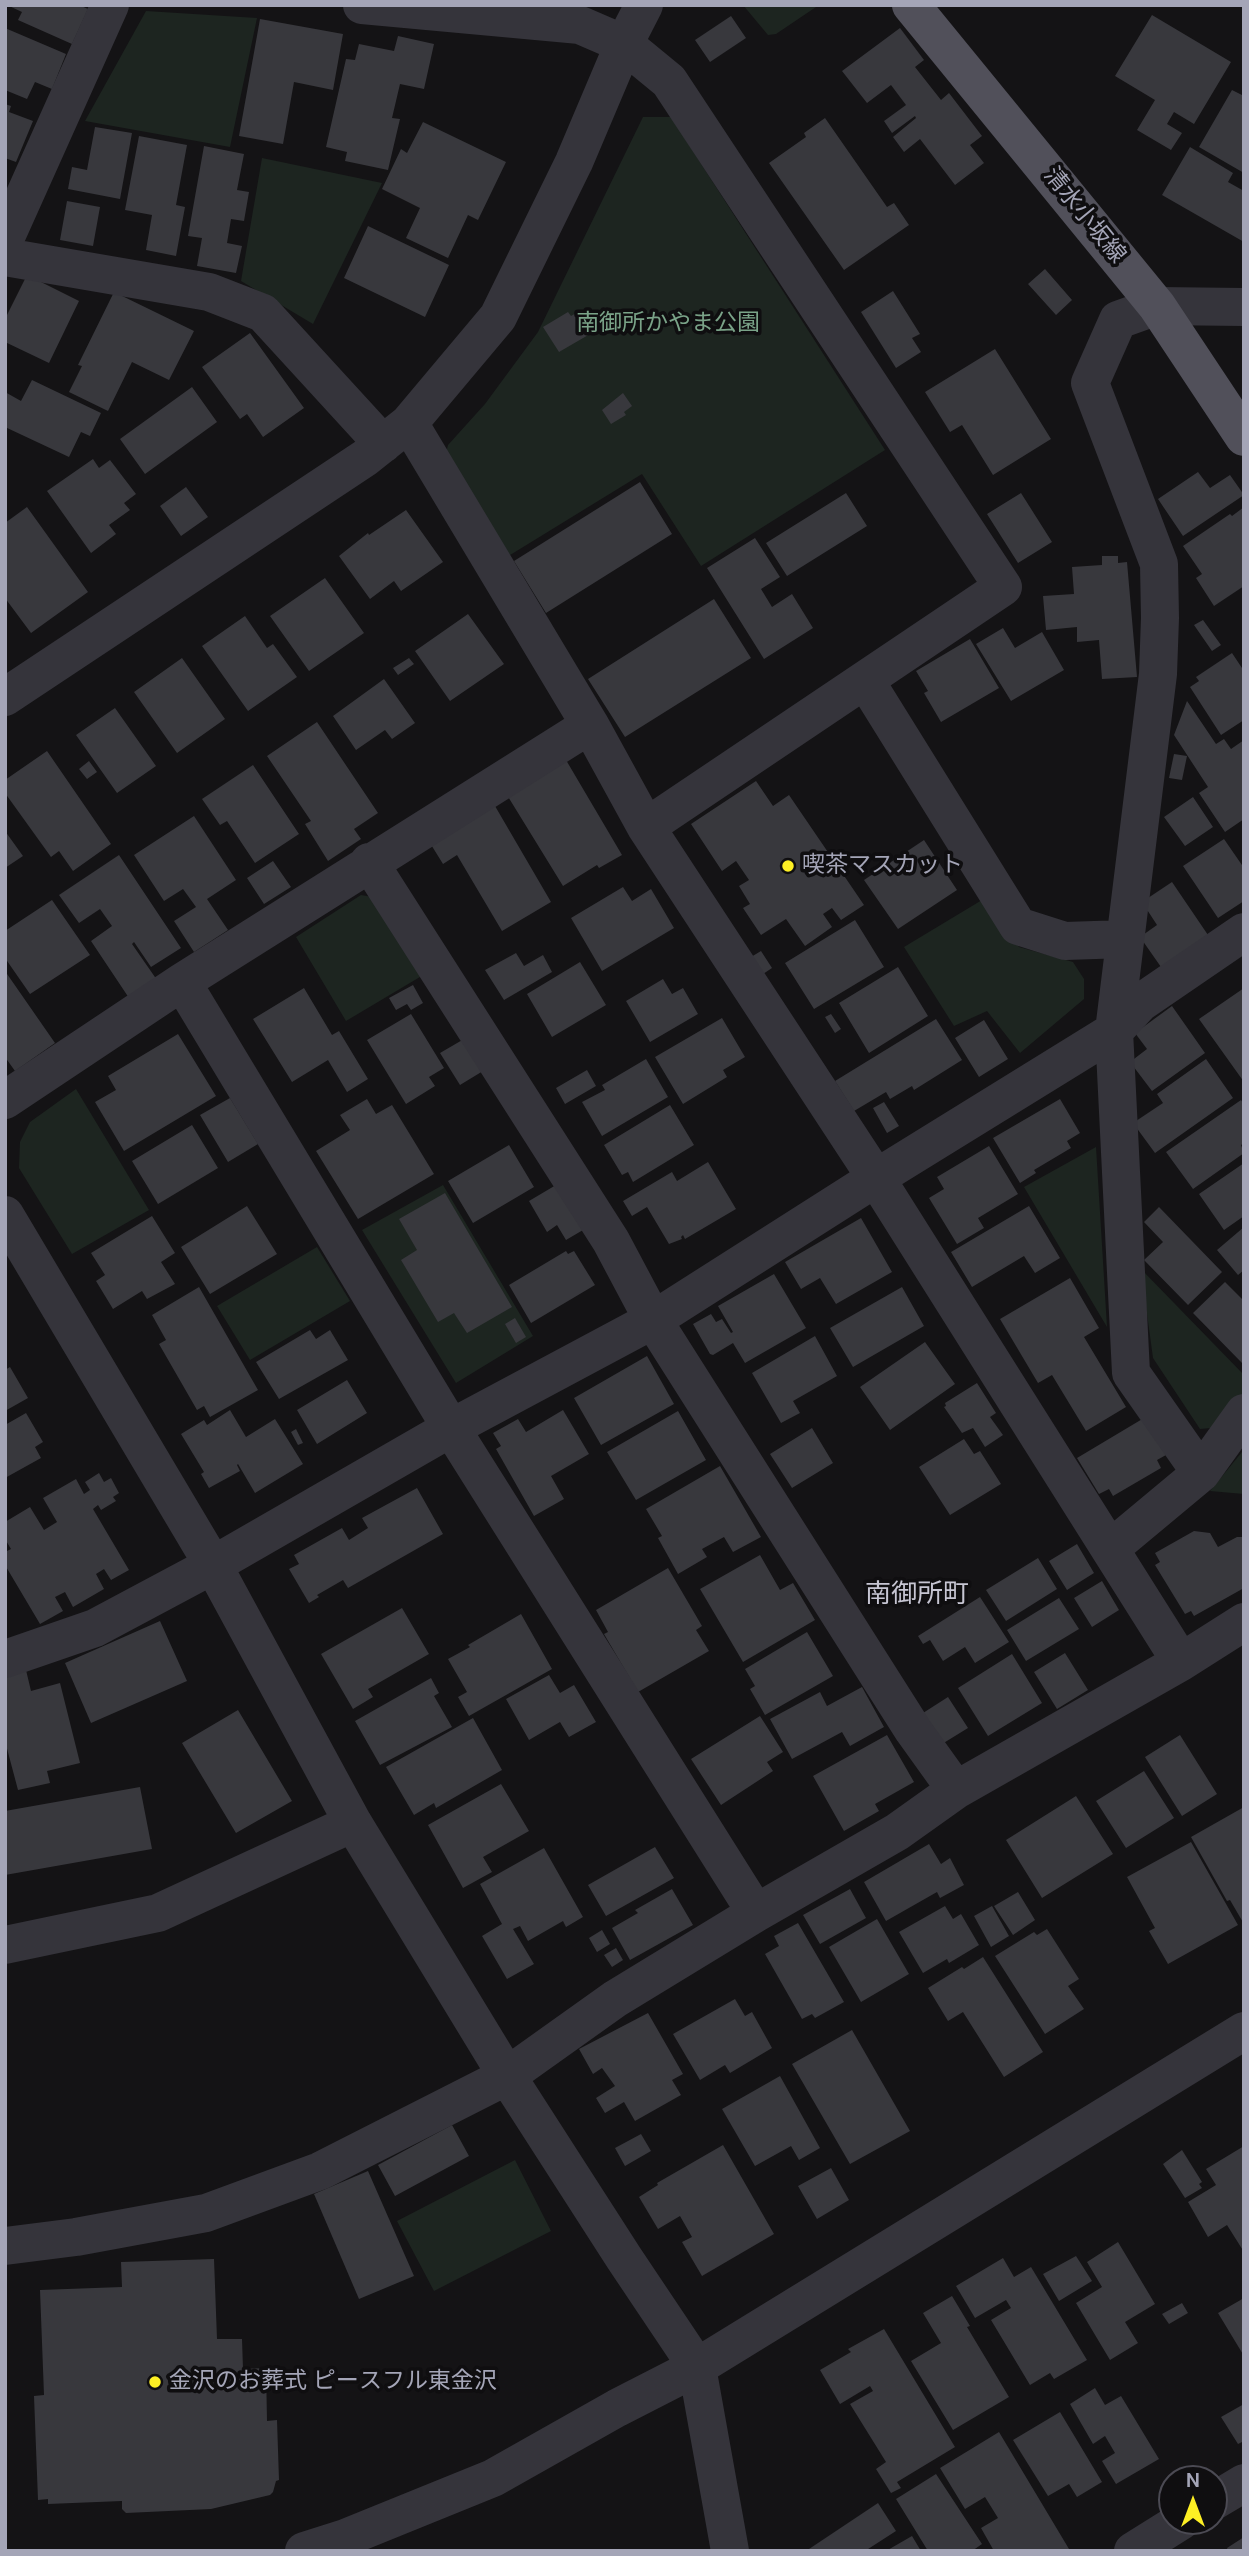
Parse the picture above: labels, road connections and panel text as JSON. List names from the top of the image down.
{
  "streets": {
    "main road": ["清水小坂線"]
  },
  "districts": ["南御所町"],
  "parks": ["南御所かやま公園"],
  "places": ["喫茶マスカット", "金沢のお葬式 ピースフル東金沢"],
  "north": "top"
}
